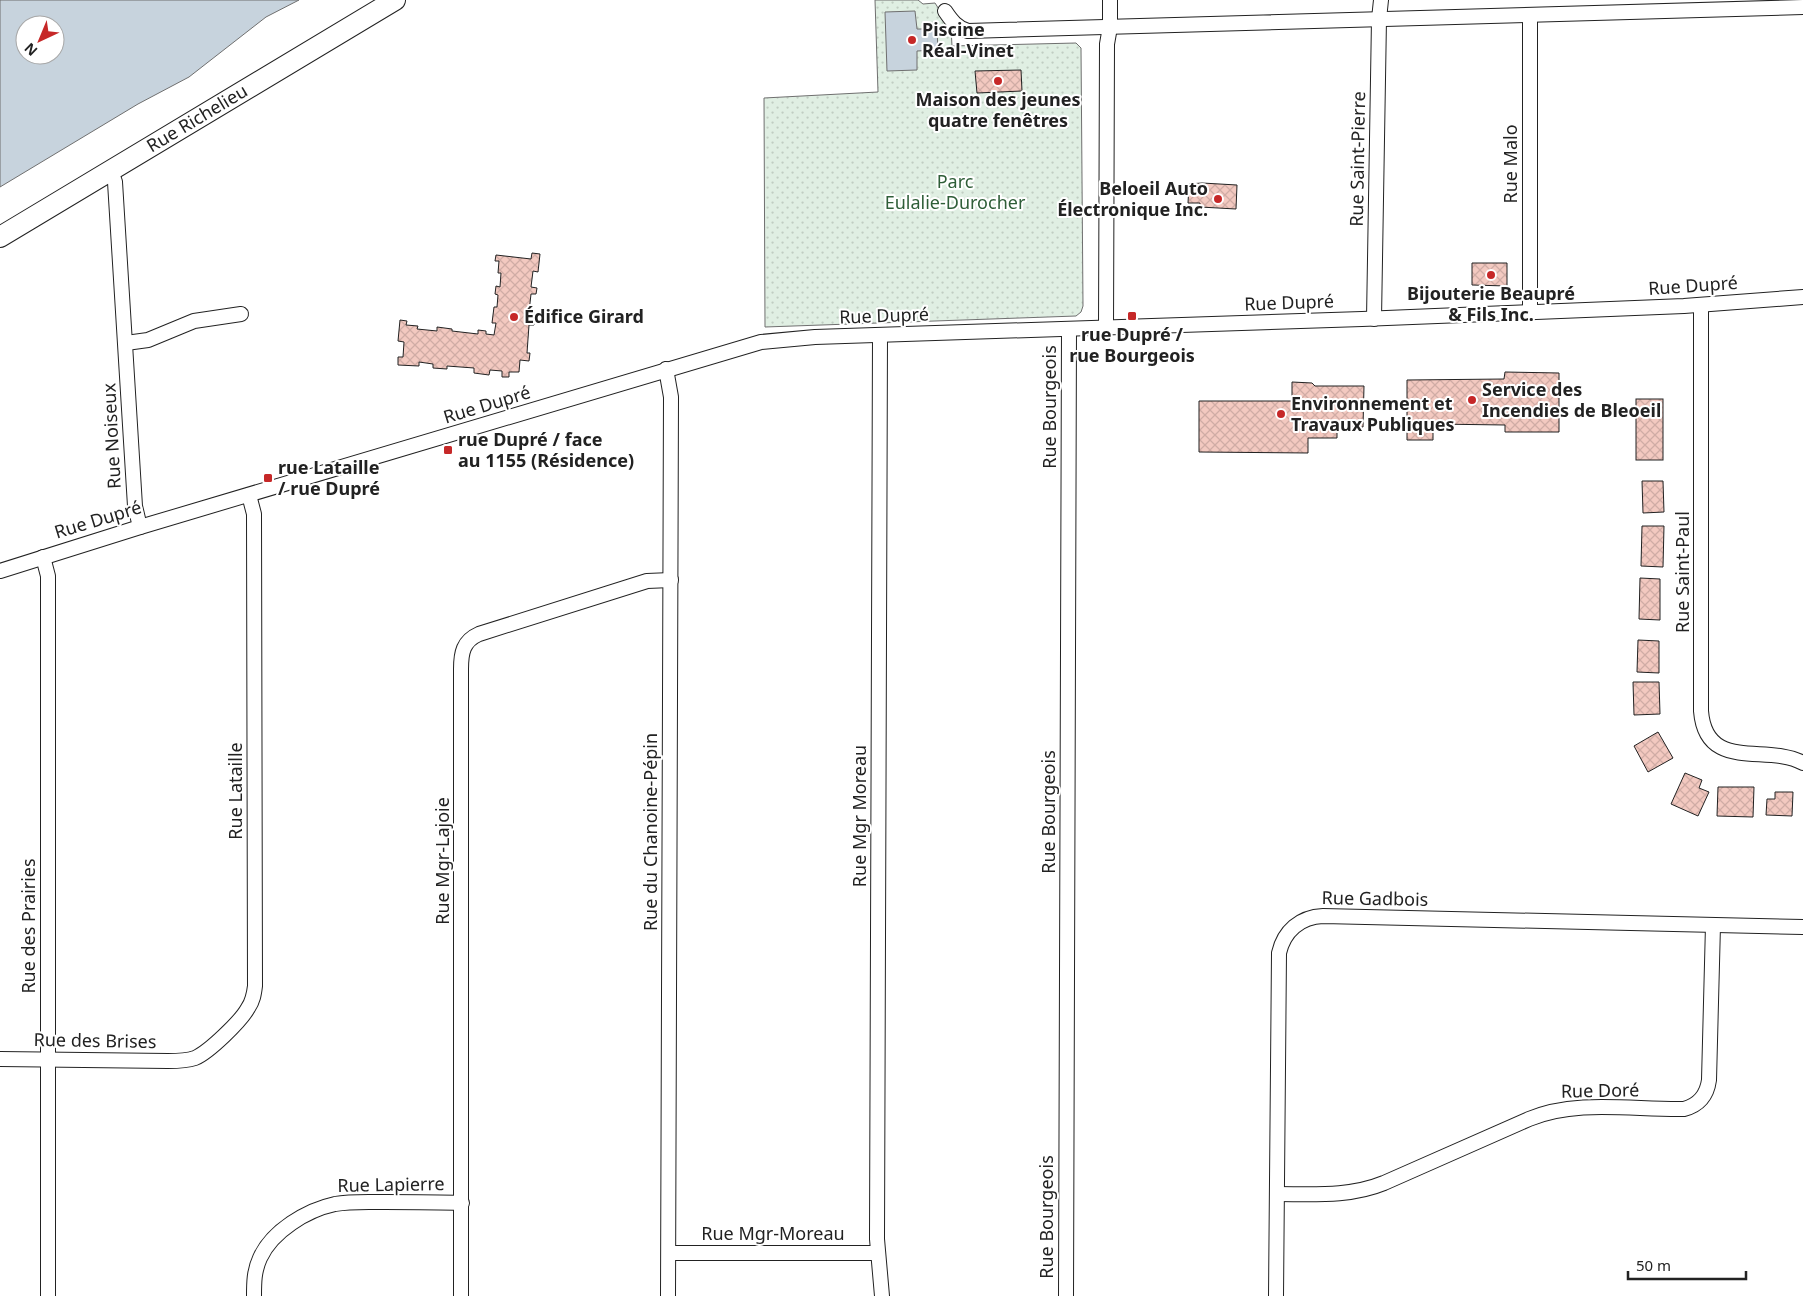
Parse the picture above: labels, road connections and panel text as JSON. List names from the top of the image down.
{
  "streets": {
    "main road": ["Rue Richelieu"],
    "street": [
      "Rue Saint-Pierre",
      "Rue Malo",
      "Rue Dupré",
      "Rue Bourgeois",
      "Rue Noiseux",
      "Rue Saint-Paul",
      "Rue Lataille",
      "Rue Mgr Moreau",
      "Rue du Chanoine-Pépin",
      "Rue Mgr-Lajoie",
      "Rue Gadbois",
      "Rue des Prairies",
      "Rue des Brises",
      "Rue Doré",
      "Rue Lapierre",
      "Rue Mgr-Moreau"
    ]
  },
  "crossings": [
    ["Rue Richelieu", "Rue Noiseux"],
    ["Rue Saint-Pierre", "Rue Dupré"],
    ["Rue Malo", "Rue Dupré"],
    ["Rue Dupré", "Rue Bourgeois"],
    ["Rue Dupré", "Rue Noiseux"],
    ["Rue Dupré", "Rue Saint-Paul"],
    ["Rue Dupré", "Rue Lataille"],
    ["Rue Dupré", "Rue Mgr Moreau"],
    ["Rue Dupré", "Rue du Chanoine-Pépin"],
    ["Rue Dupré", "Rue des Prairies"],
    ["Rue Lataille", "Rue des Brises"],
    ["Rue Mgr Moreau", "Rue Mgr-Moreau"],
    ["Rue du Chanoine-Pépin", "Rue Mgr-Lajoie"],
    ["Rue du Chanoine-Pépin", "Rue Mgr-Moreau"],
    ["Rue Mgr-Lajoie", "Rue Lapierre"],
    ["Rue Gadbois", "Rue Doré"],
    ["Rue des Prairies", "Rue des Brises"]
  ],
  "parks": ["Parc Eulalie-Durocher"],
  "places": {
    "other": [
      "Piscine Réal-Vinet",
      "Maison des jeunes quatre fenêtres",
      "Beloeil Auto Électronique Inc.",
      "Bijouterie Beaupré & Fils Inc.",
      "Édifice Girard",
      "Service des Incendies de Bleoeil",
      "Environnement et Travaux Publiques"
    ],
    "transit": ["rue Dupré / rue Bourgeois", "rue Dupré / face au 1155 (Résidence)", "rue Lataille / rue Dupré"]
  },
  "scale_bar": "50 m",
  "north": "bottom left"
}
